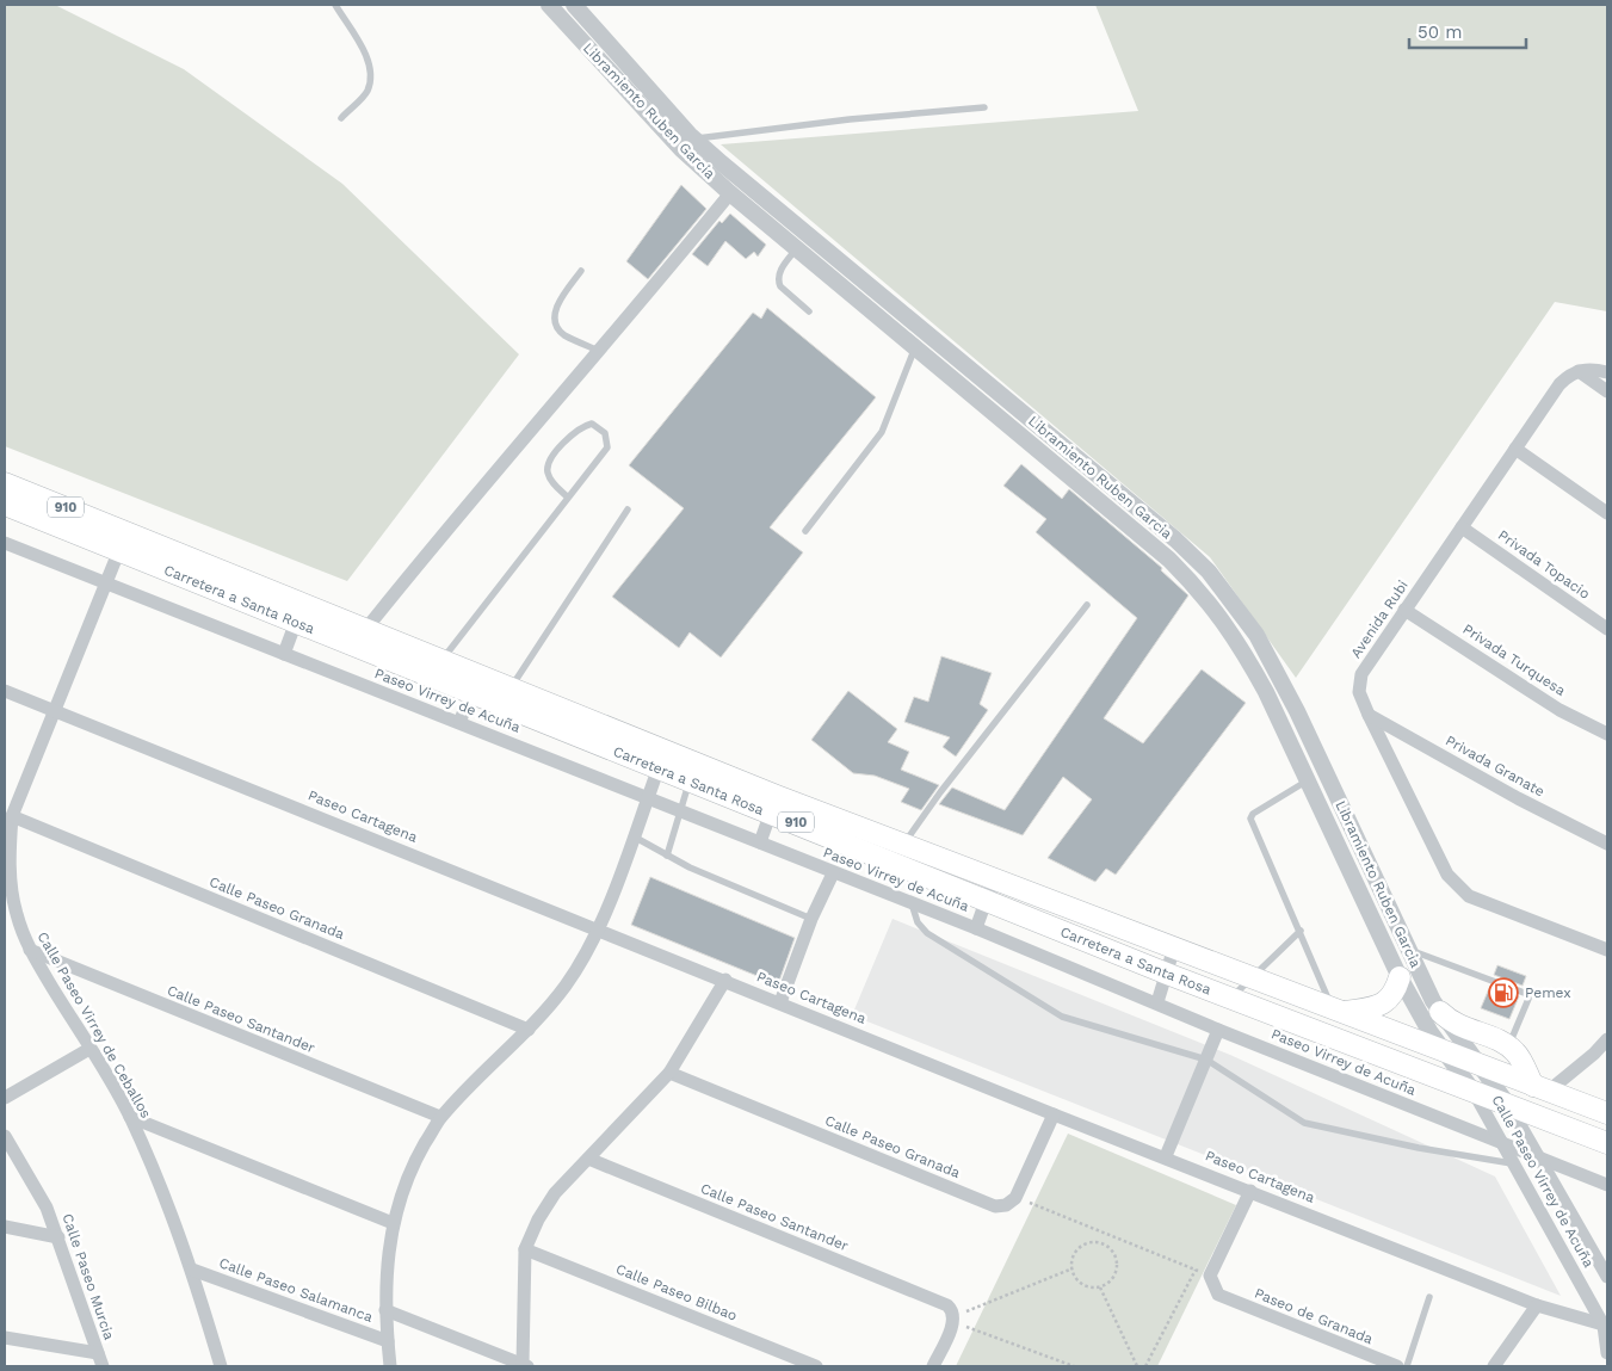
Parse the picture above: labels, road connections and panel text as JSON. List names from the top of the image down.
{
  "streets": {
    "main road": ["910", "Carretera a Santa Rosa"],
    "street": [
      "Libramiento Ruben Garcia",
      "Privada Topacio",
      "Avenida Rubi",
      "Privada Turquesa",
      "Paseo Virrey de Acuña",
      "Privada Granate",
      "Paseo Cartagena",
      "Calle Paseo Granada",
      "Calle Paseo Santander",
      "Calle Paseo Virrey de Ceballos",
      "Calle Paseo Virrey de Acuña",
      "Calle Paseo Murcia",
      "Calle Paseo Salamanca",
      "Calle Paseo Bilbao",
      "Paseo de Granada"
    ]
  },
  "crossings": [
    ["Libramiento Ruben Garcia", "Carretera a Santa Rosa"],
    ["Libramiento Ruben Garcia", "Calle Paseo Virrey de Acuña"],
    ["Privada Topacio", "Avenida Rubi"],
    ["Carretera a Santa Rosa", "Calle Paseo Virrey de Ceballos"],
    ["Carretera a Santa Rosa", "Calle Paseo Virrey de Acuña"],
    ["Avenida Rubi", "Privada Turquesa"],
    ["Avenida Rubi", "Privada Granate"],
    ["Paseo Virrey de Acuña", "Calle Paseo Virrey de Ceballos"],
    ["Paseo Virrey de Acuña", "Calle Paseo Virrey de Acuña"],
    ["Paseo Cartagena", "Calle Paseo Virrey de Ceballos"],
    ["Paseo Cartagena", "Calle Paseo Virrey de Acuña"],
    ["Calle Paseo Granada", "Calle Paseo Virrey de Ceballos"],
    ["Calle Paseo Santander", "Calle Paseo Virrey de Ceballos"],
    ["Calle Paseo Virrey de Ceballos", "Calle Paseo Salamanca"]
  ],
  "places": {
    "fuel station": ["Pemex"]
  },
  "scale_bar": "50 m"
}
